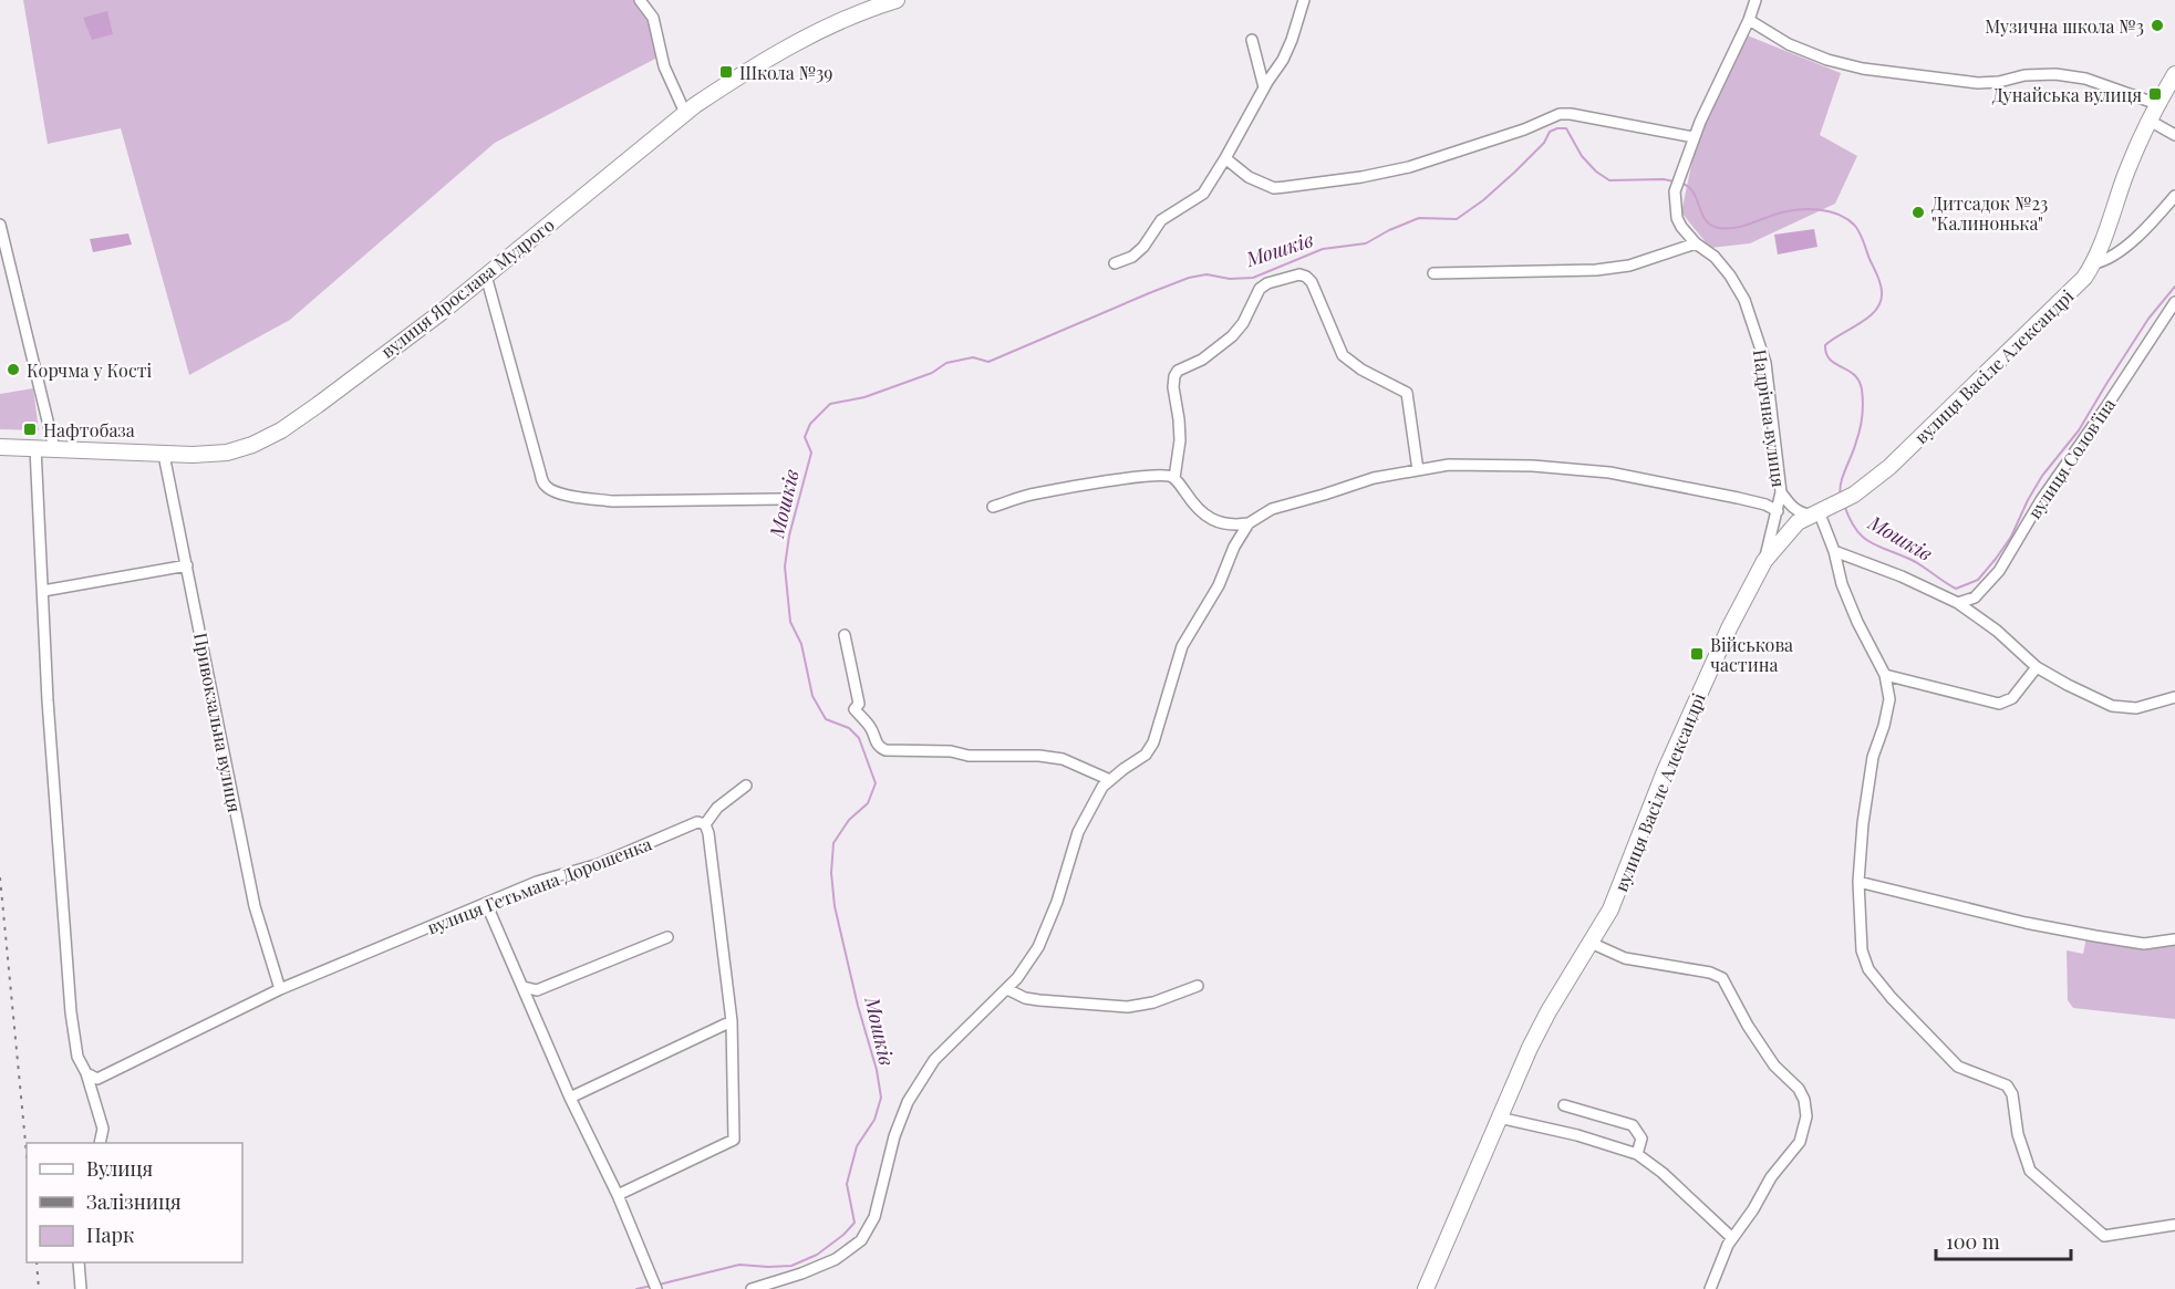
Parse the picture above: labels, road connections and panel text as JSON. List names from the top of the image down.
{
  "streets": {
    "main road": ["вулиця Ярослава Мудрого", "вулиця Васіле Александрі"],
    "street": [
      "Надрічна вулиця",
      "вулиця Солов'їна",
      "Привокзальна вулиця",
      "вулиця Гетьмана Дорошенка"
    ]
  },
  "crossings": [
    ["вулиця Ярослава Мудрого", "Привокзальна вулиця"],
    ["вулиця Васіле Александрі", "Надрічна вулиця"],
    ["Привокзальна вулиця", "вулиця Гетьмана Дорошенка"]
  ],
  "water": ["Мошків"],
  "places": {
    "other": ["Музична школа №3", "Дитсадок №23 \"Калинонька\"", "Корчма у Кості"],
    "transit": [
      "Школа №39",
      "Дунайська вулиця",
      "Нафтобаза",
      "Військова частина"
    ]
  },
  "legend": ["Вулиця", "Залізниця", "Парк"],
  "scale_bar": "100 m"
}
